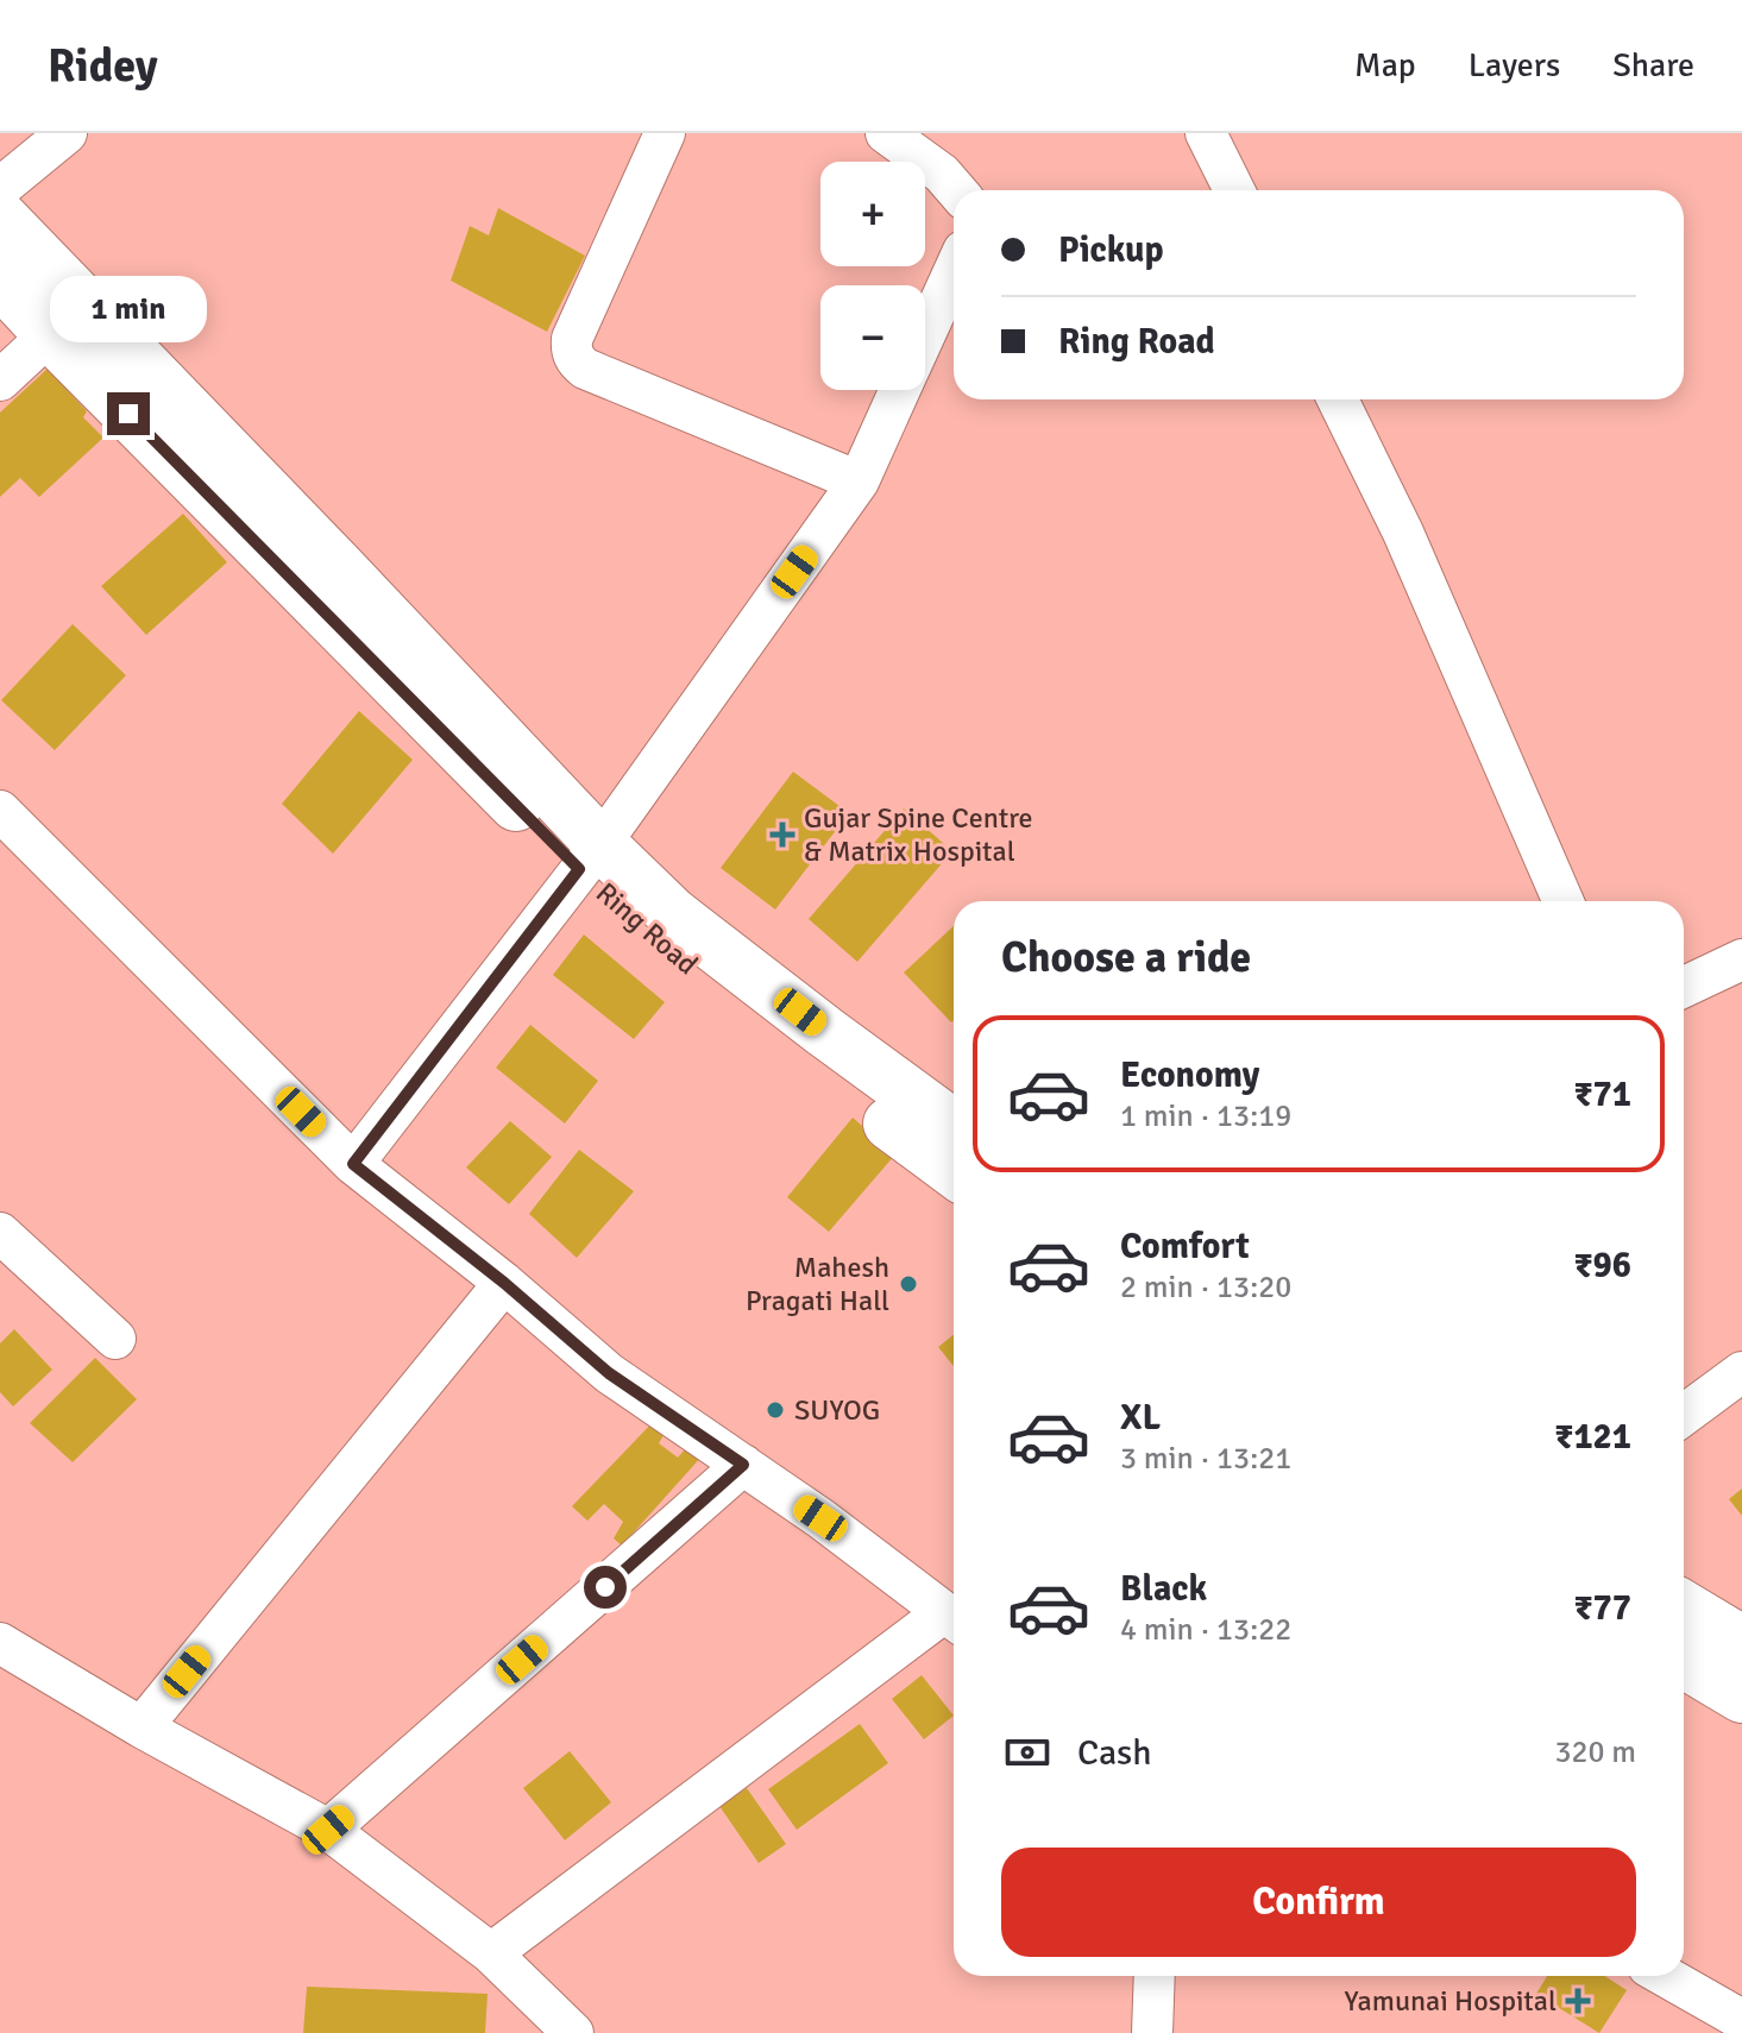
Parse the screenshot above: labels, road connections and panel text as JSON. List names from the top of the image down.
{
  "streets": {
    "main road": ["Ring Road"]
  },
  "places": {
    "health": ["Gujar Spine Centre & Matrix Hospital", "Yamunai Hospital"],
    "other": ["Mahesh Pragati Hall", "SUYOG"]
  },
  "page": {
    "header": "Ridey",
    "nav": ["Map", "Layers", "Share"],
    "map_buttons": ["+", "−"],
    "banner": ["Pickup", "Ring Road"],
    "bubble": "1 min",
    "heading": "Choose a ride",
    "list": [
      {
        "name": "Economy",
        "note": "1 min · 13:19",
        "value": "₹71"
      },
      {
        "name": "Comfort",
        "note": "2 min · 13:20",
        "value": "₹96"
      },
      {
        "name": "XL",
        "note": "3 min · 13:21",
        "value": "₹121"
      },
      {
        "name": "Black",
        "note": "4 min · 13:22",
        "value": "₹77"
      }
    ],
    "pay": ["Cash", "320 m"],
    "buttons": "Confirm"
  }
}
